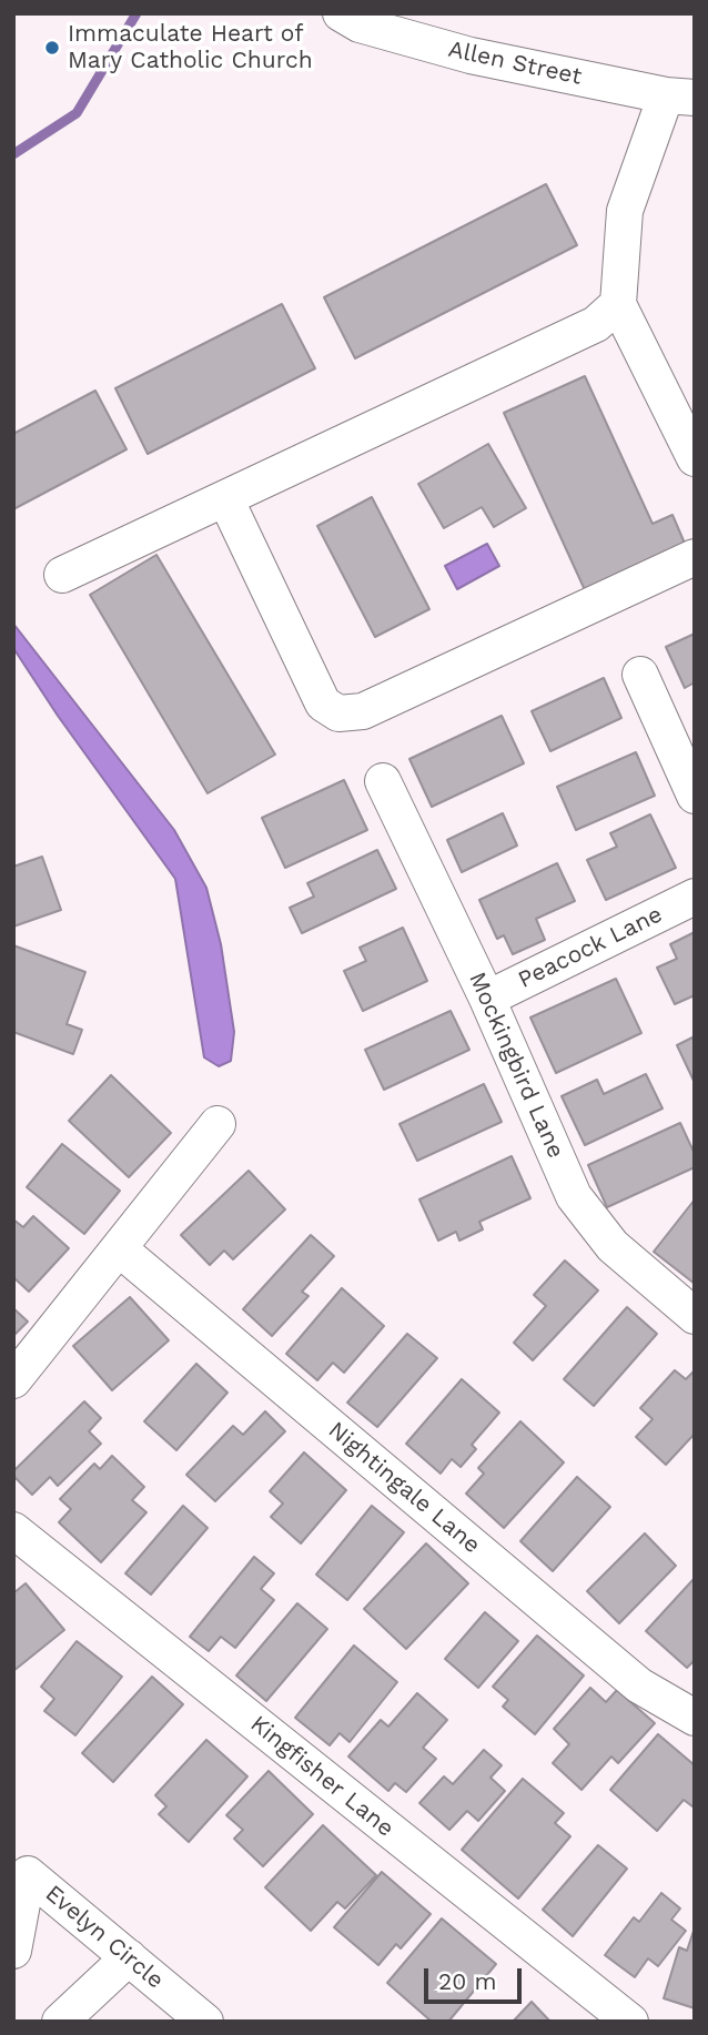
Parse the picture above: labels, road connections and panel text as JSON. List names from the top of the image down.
{
  "streets": {
    "street": [
      "Allen Street",
      "Peacock Lane",
      "Mockingbird Lane",
      "Nightingale Lane",
      "Kingfisher Lane",
      "Evelyn Circle"
    ]
  },
  "crossings": [
    ["Peacock Lane", "Mockingbird Lane"]
  ],
  "places": ["Immaculate Heart of Mary Catholic Church"],
  "scale_bar": "20 m"
}
